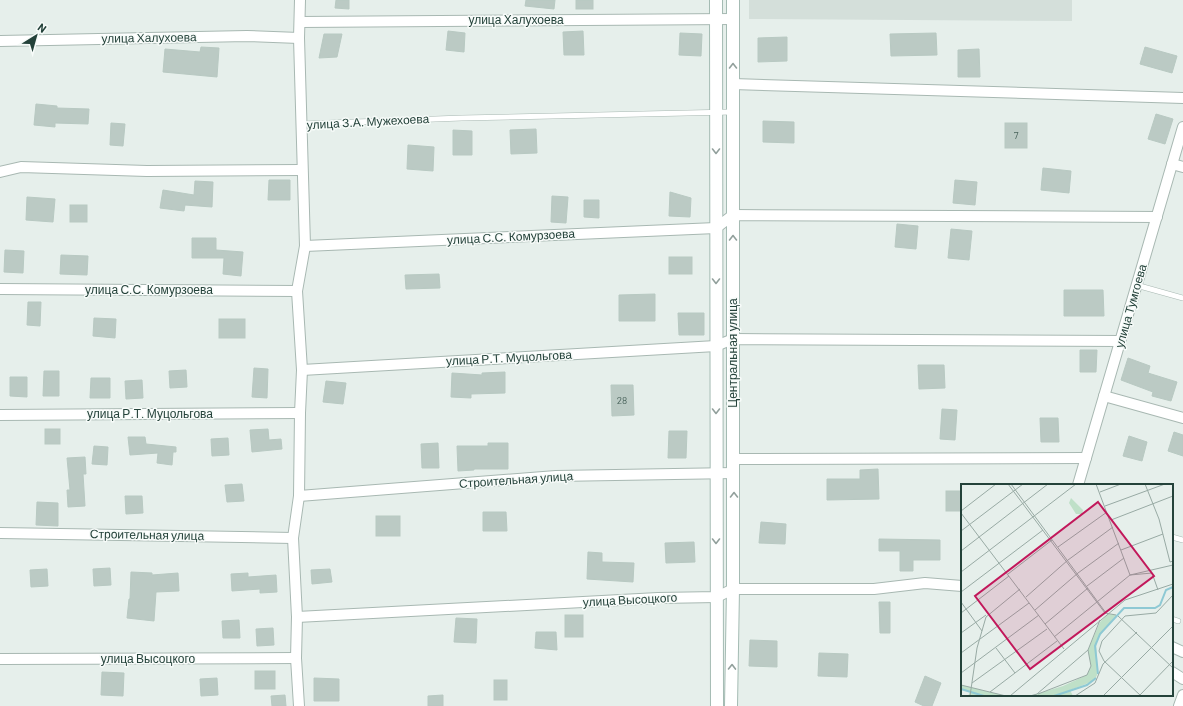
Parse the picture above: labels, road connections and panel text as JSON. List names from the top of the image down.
{
  "streets": {
    "street": [
      "улица Халухоева",
      "улица З.А. Мужехоева",
      "улица С.С. Комурзоева",
      "улица Тумгоева",
      "Центральная улица",
      "улица Р.Т. Муцольгова",
      "Строительная улица",
      "улица Высоцкого"
    ]
  },
  "crossings": [
    ["улица Халухоева", "Центральная улица"],
    ["улица З.А. Мужехоева", "улица С.С. Комурзоева"],
    ["улица З.А. Мужехоева", "Центральная улица"],
    ["улица З.А. Мужехоева", "улица Р.Т. Муцольгова"],
    ["улица З.А. Мужехоева", "Строительная улица"],
    ["улица З.А. Мужехоева", "улица Высоцкого"],
    ["улица С.С. Комурзоева", "Центральная улица"],
    ["Центральная улица", "улица Р.Т. Муцольгова"],
    ["Центральная улица", "Строительная улица"],
    ["Центральная улица", "улица Высоцкого"]
  ],
  "house_numbers": ["7", "28"],
  "north": "top right"
}
